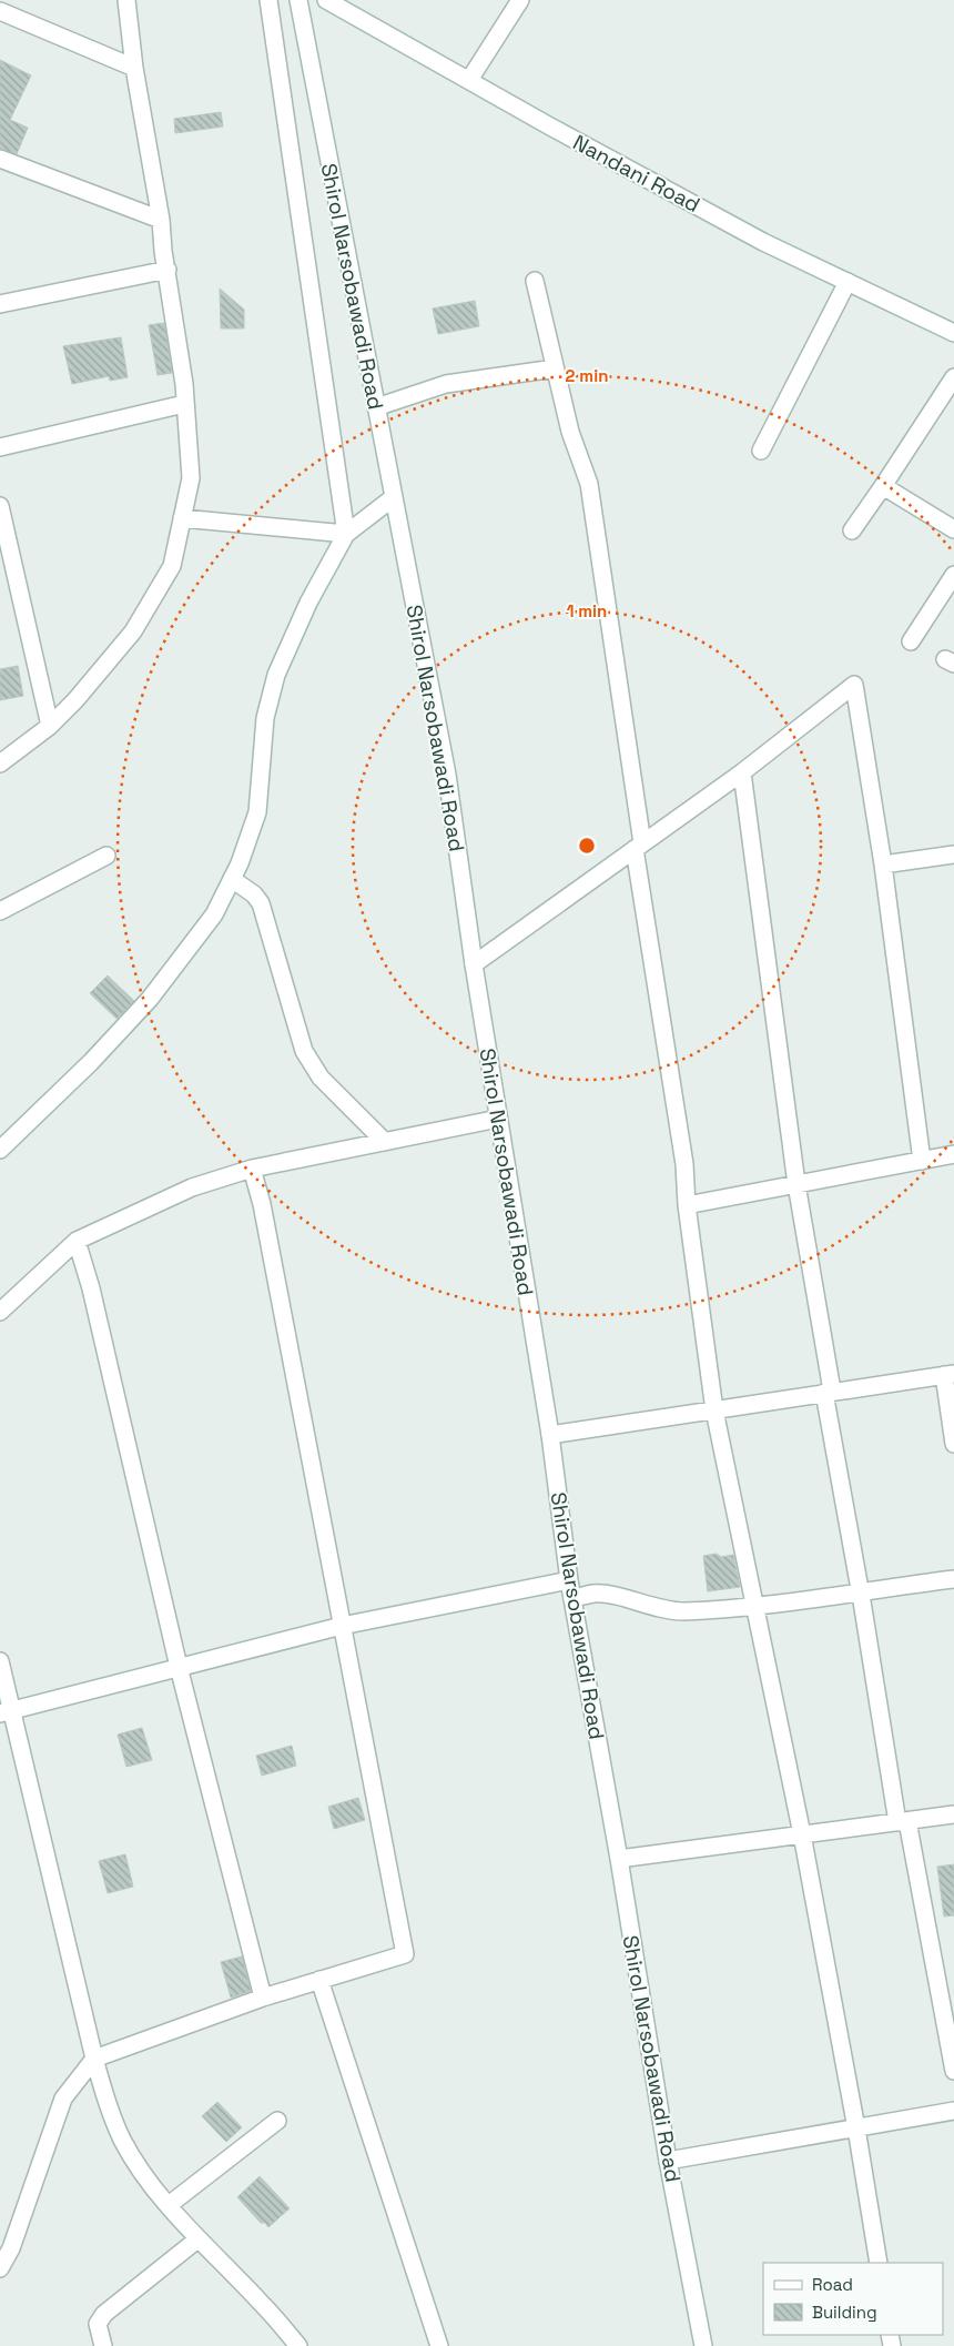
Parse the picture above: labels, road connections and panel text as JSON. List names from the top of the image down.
{
  "streets": {
    "street": ["Nandani Road", "Shirol Narsobawadi Road"]
  },
  "legend": ["Road", "Building"],
  "rings": ["2 min", "1 min"]
}
